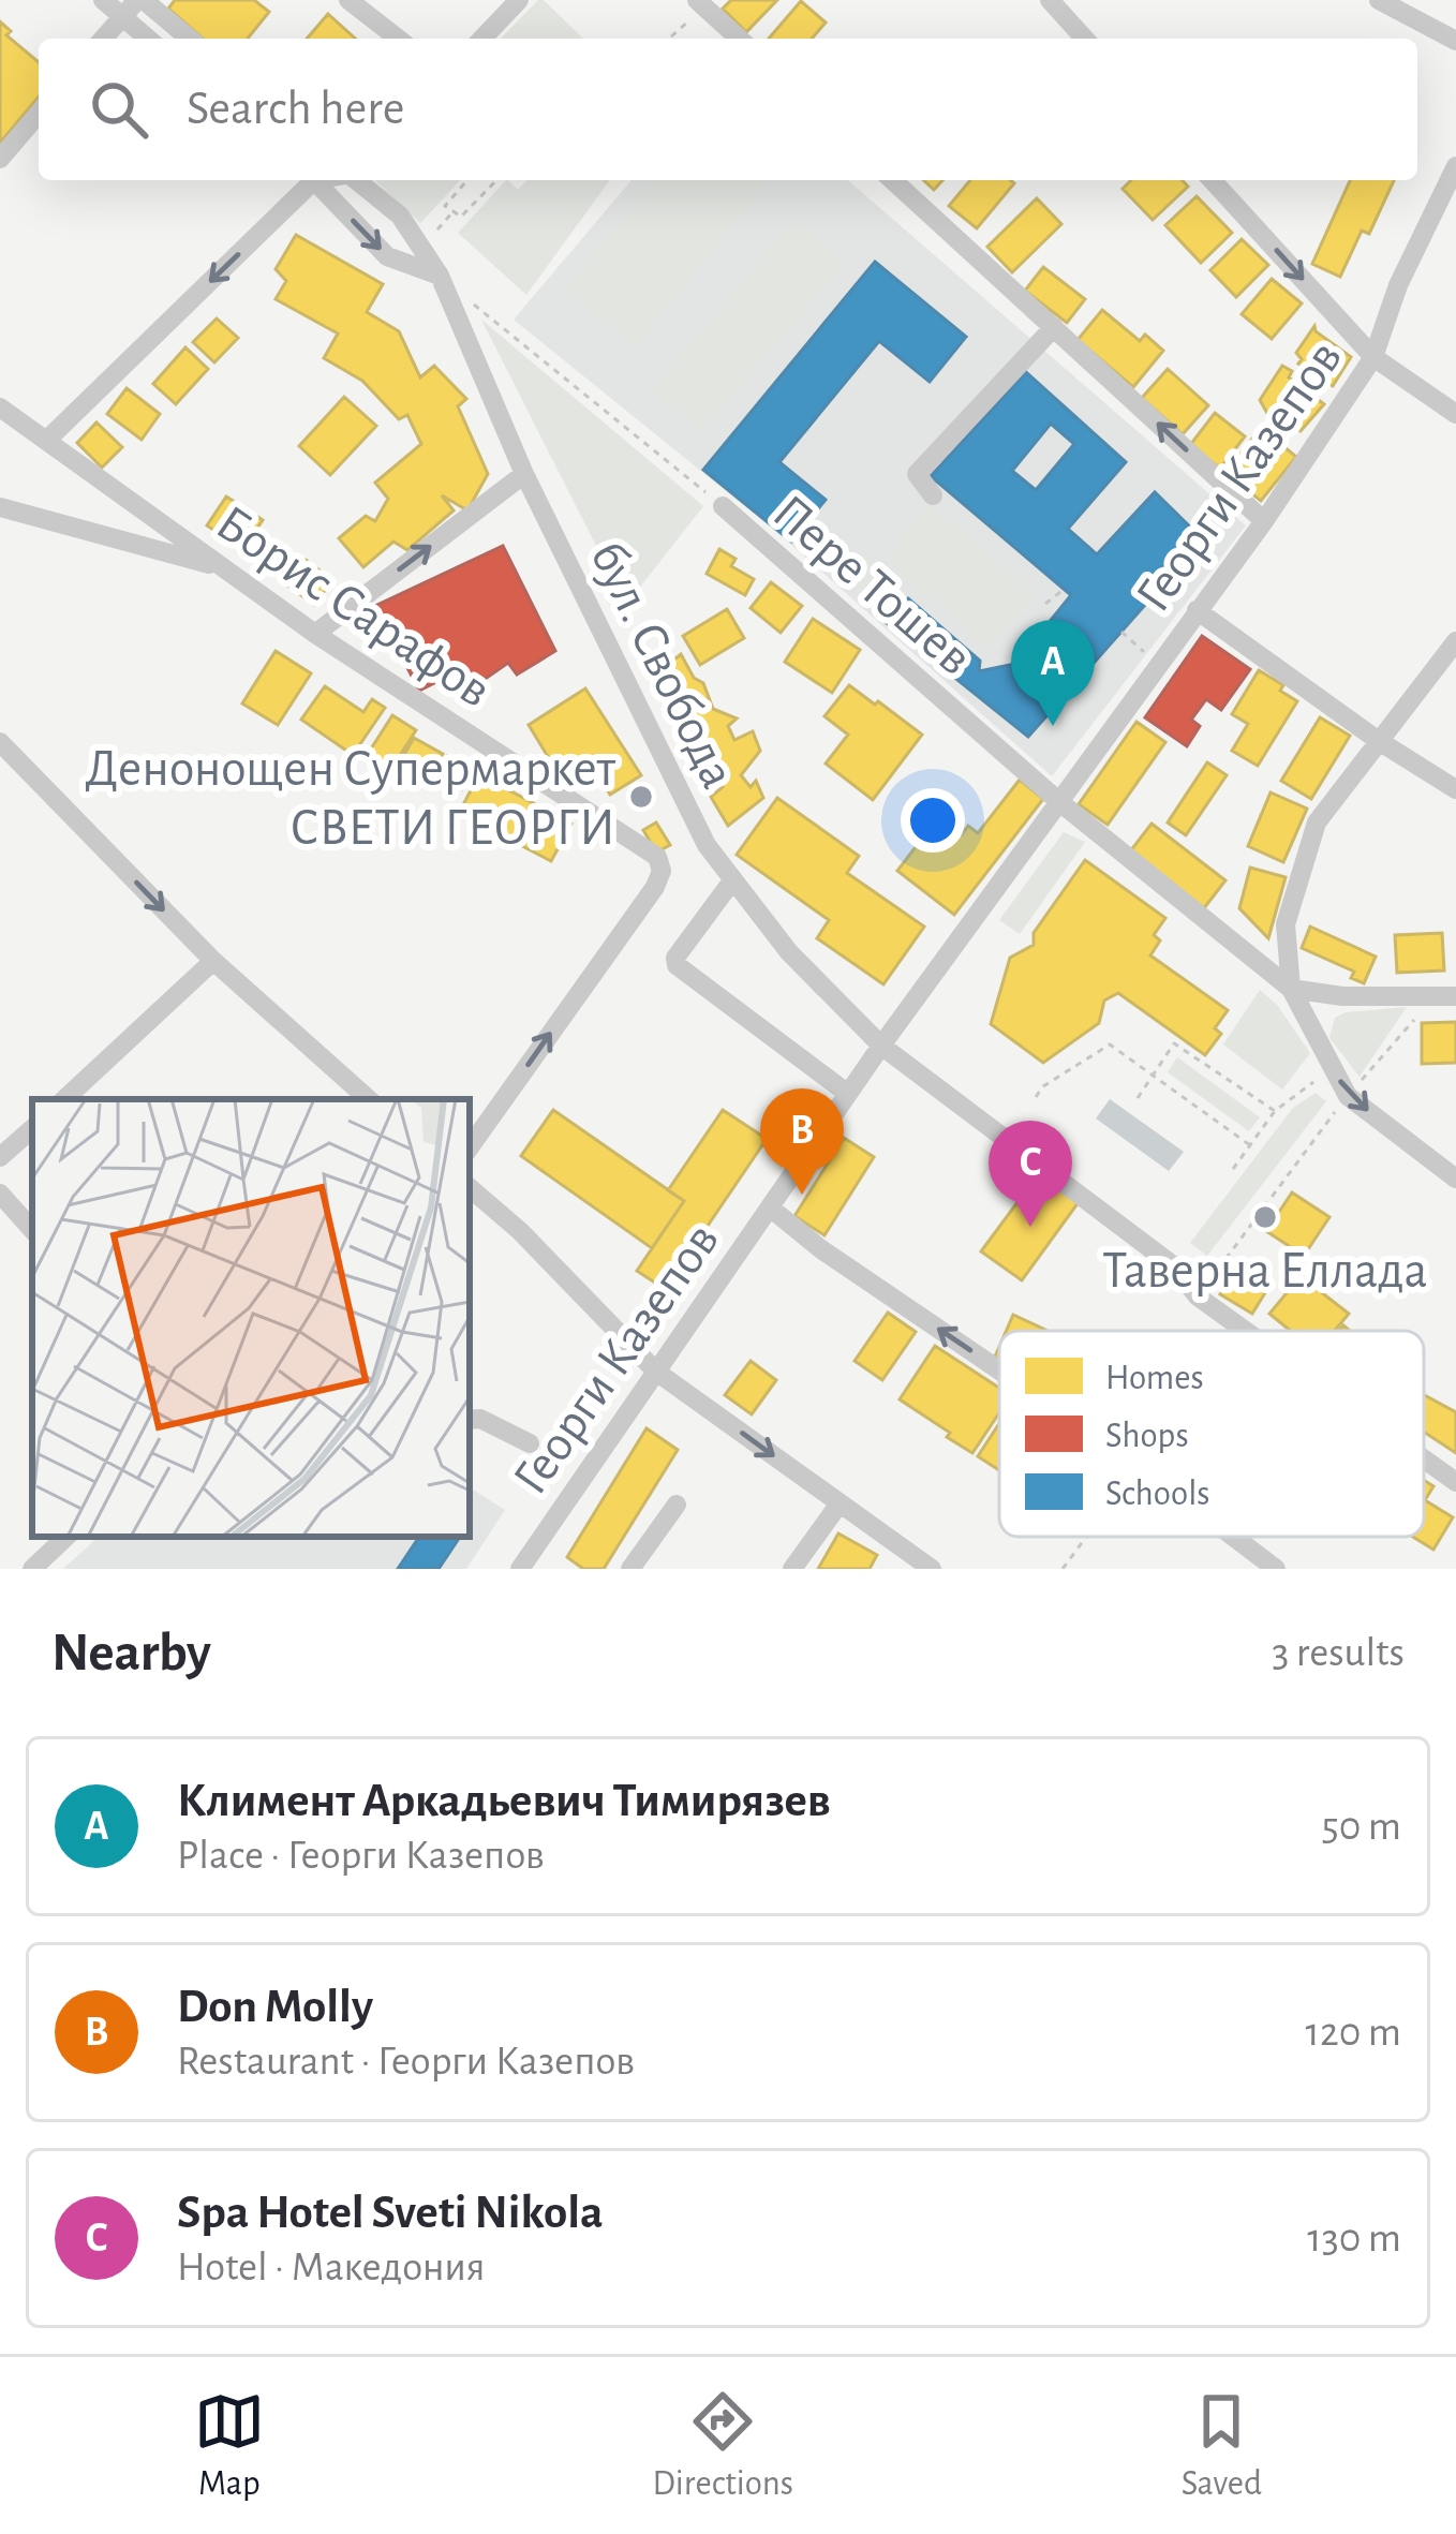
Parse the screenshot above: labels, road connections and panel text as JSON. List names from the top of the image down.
{
  "streets": {
    "street": [
      "Георги Казепов",
      "Пере Тошев",
      "Борис Сарафов",
      "бул. Свобода"
    ]
  },
  "crossings": [
    ["Георги Казепов", "Пере Тошев"],
    ["Георги Казепов", "бул. Свобода"],
    ["Пере Тошев", "бул. Свобода"]
  ],
  "places": ["Денонощен Супермаркет СВЕТИ ГЕОРГИ", "Таверна Еллада"],
  "legend": ["Homes", "Shops", "Schools"],
  "page": {
    "search": "Search here",
    "pins": ["A", "B", "C"],
    "heading": ["Nearby", "3 results"],
    "list": [
      {
        "mark": "A",
        "name": "Климент Аркадьевич Тимирязев",
        "note": "Place · Георги Казепов",
        "value": "50 m"
      },
      {
        "mark": "B",
        "name": "Don Molly",
        "note": "Restaurant · Георги Казепов",
        "value": "120 m"
      },
      {
        "mark": "C",
        "name": "Spa Hotel Sveti Nikola",
        "note": "Hotel · Македония",
        "value": "130 m"
      }
    ],
    "nav": ["Map", "Directions", "Saved"]
  }
}
